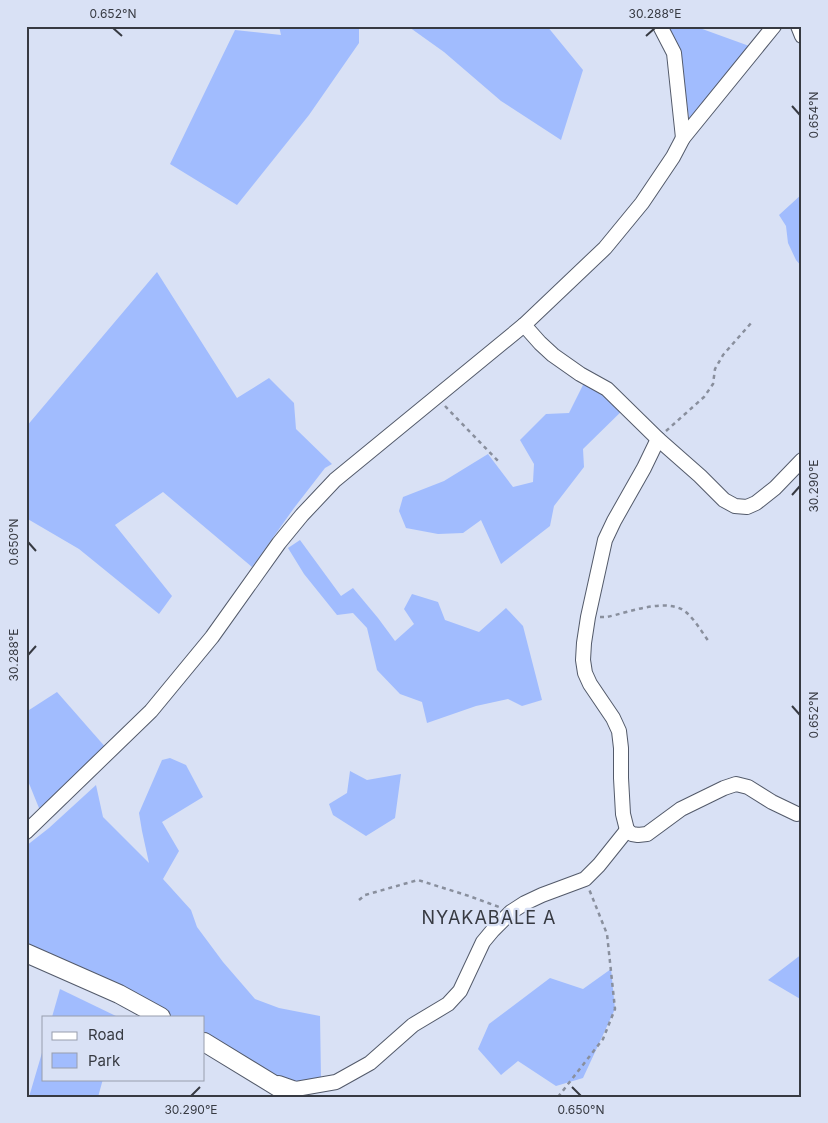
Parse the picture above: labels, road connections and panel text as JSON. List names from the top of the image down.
{
  "districts": ["NYAKABALE A"],
  "legend": ["Road", "Park"],
  "coordinates": [
    "0.652°N",
    "30.288°E",
    "0.654°N",
    "30.290°E",
    "0.650°N"
  ]
}
